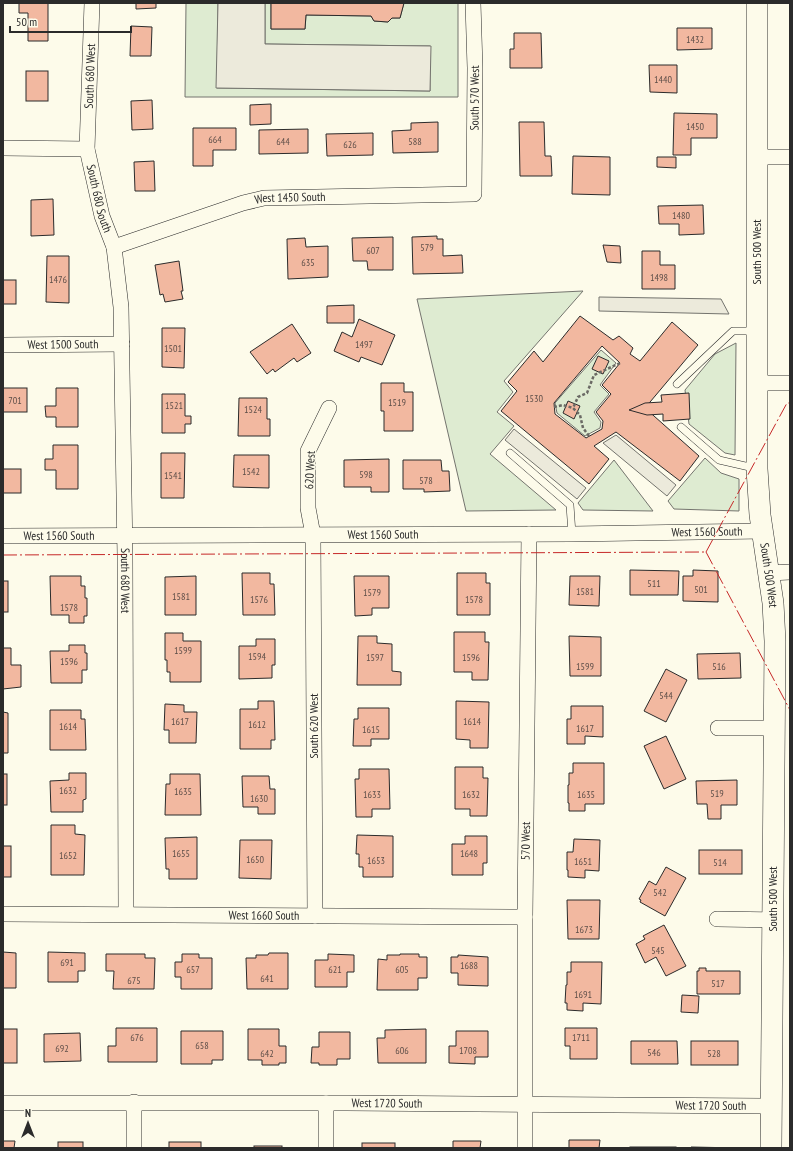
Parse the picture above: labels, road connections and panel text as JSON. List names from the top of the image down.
{
  "streets": {
    "main road": ["South 500 West"],
    "street": [
      "South 680 West",
      "South 570 West",
      "South 680 South",
      "West 1450 South",
      "West 1500 South",
      "620 West",
      "West 1560 South",
      "South 620 West",
      "570 West",
      "West 1660 South",
      "West 1720 South"
    ]
  },
  "crossings": [
    ["South 680 West", "South 680 South"],
    ["South 680 West", "West 1450 South"],
    ["South 680 West", "West 1500 South"],
    ["South 680 West", "West 1560 South"],
    ["South 680 West", "West 1660 South"],
    ["South 570 West", "West 1450 South"],
    ["South 680 South", "West 1450 South"],
    ["South 500 West", "West 1560 South"],
    ["South 500 West", "West 1720 South"],
    ["620 West", "West 1560 South"],
    ["620 West", "South 620 West"],
    ["West 1560 South", "South 620 West"],
    ["West 1560 South", "570 West"],
    ["South 620 West", "West 1660 South"],
    ["570 West", "West 1660 South"],
    ["570 West", "West 1720 South"]
  ],
  "house_numbers": [
    "1432",
    "1440",
    "1450",
    "664",
    "644",
    "588",
    "626",
    "1480",
    "579",
    "607",
    "635",
    "1498",
    "1476",
    "1497",
    "1501",
    "1530",
    "701",
    "1519",
    "1521",
    "1524",
    "1542",
    "598",
    "1541",
    "578",
    "511",
    "501",
    "1581",
    "1579",
    "1581",
    "1576",
    "1578",
    "1578",
    "1599",
    "1594",
    "1597",
    "1596",
    "1596",
    "1599",
    "516",
    "544",
    "1617",
    "1614",
    "1612",
    "1614",
    "1617",
    "1615",
    "1632",
    "1635",
    "519",
    "1633",
    "1632",
    "1635",
    "1630",
    "1655",
    "1648",
    "1652",
    "1650",
    "1653",
    "1651",
    "514",
    "542",
    "1673",
    "545",
    "691",
    "1688",
    "657",
    "621",
    "605",
    "641",
    "675",
    "517",
    "1691",
    "676",
    "1711",
    "658",
    "692",
    "606",
    "1708",
    "546",
    "642",
    "528"
  ],
  "scale_bar": "50 m",
  "north": "top"
}
